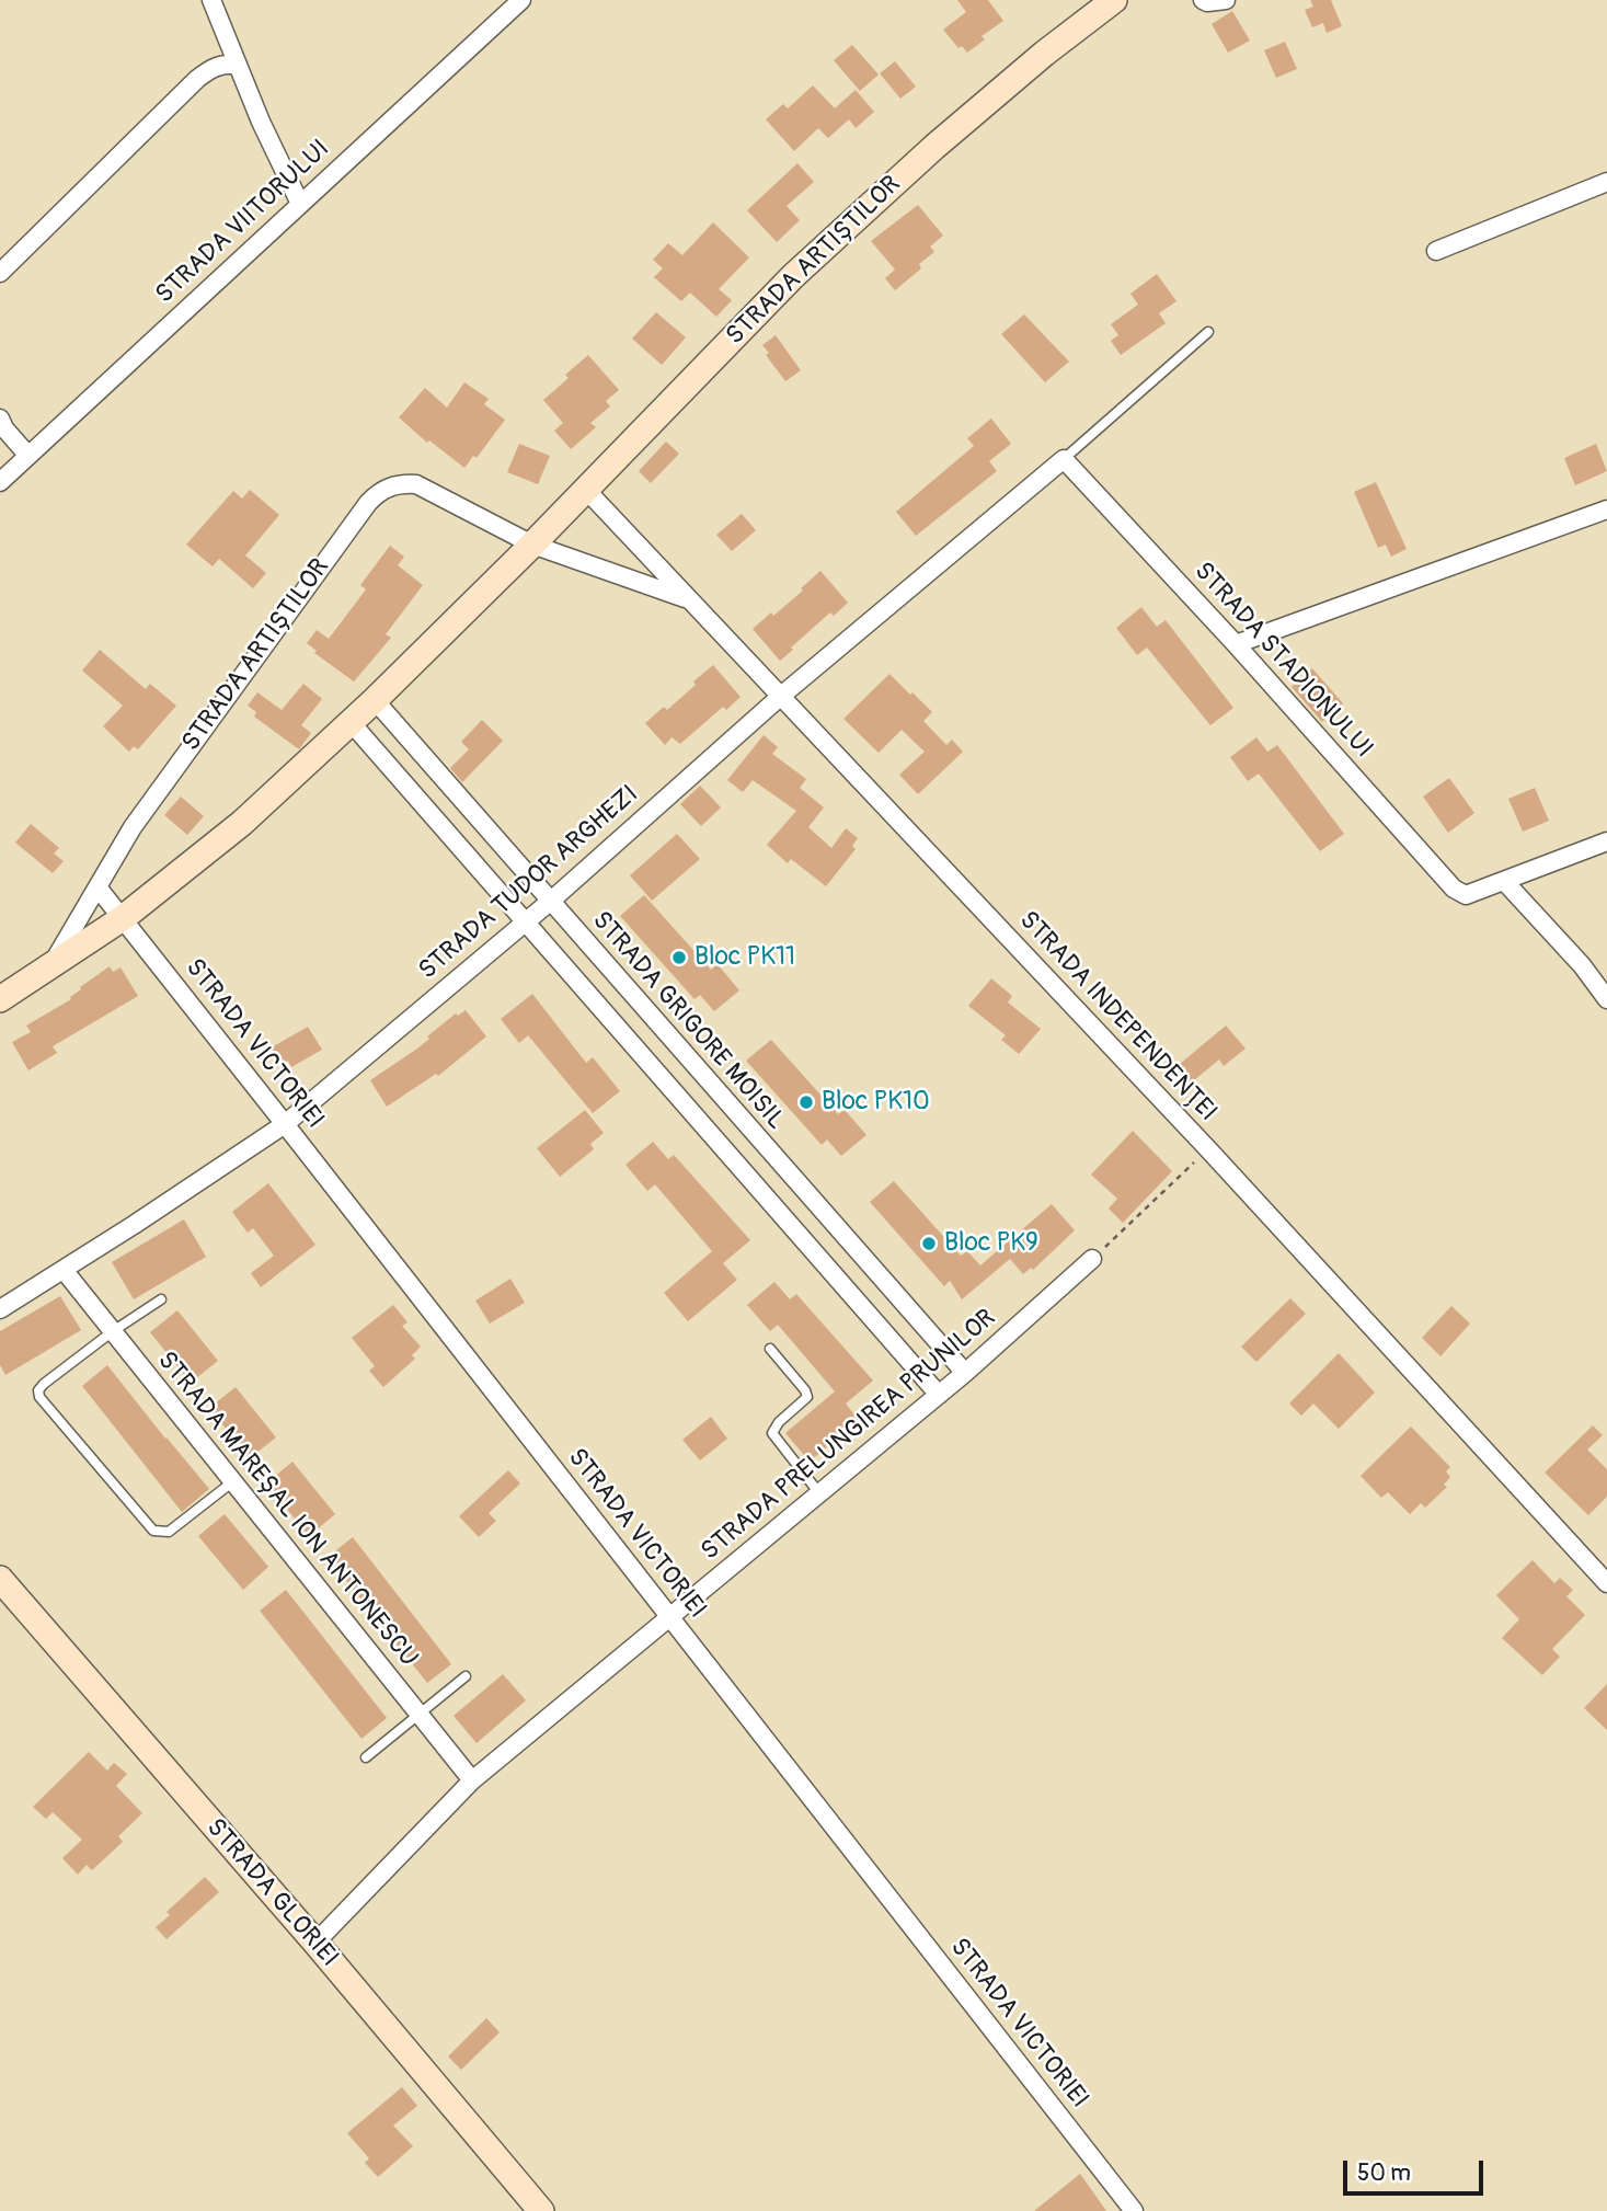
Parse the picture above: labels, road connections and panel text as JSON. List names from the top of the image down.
{
  "streets": {
    "street": [
      "STRADA VIITORULUI",
      "STRADA ARTIȘTILOR",
      "STRADA STADIONULUI",
      "STRADA TUDOR ARGHEZI",
      "STRADA INDEPENDENȚEI",
      "STRADA GRIGORE MOISIL",
      "STRADA VICTORIEI",
      "STRADA PRELUNGIREA PRUNILOR",
      "STRADA MAREȘAL ION ANTONESCU",
      "STRADA GLORIEI"
    ]
  },
  "crossings": [
    ["STRADA ARTIȘTILOR", "STRADA INDEPENDENȚEI"],
    ["STRADA ARTIȘTILOR", "STRADA GRIGORE MOISIL"],
    ["STRADA ARTIȘTILOR", "STRADA VICTORIEI"],
    ["STRADA STADIONULUI", "STRADA TUDOR ARGHEZI"],
    ["STRADA TUDOR ARGHEZI", "STRADA INDEPENDENȚEI"],
    ["STRADA TUDOR ARGHEZI", "STRADA GRIGORE MOISIL"],
    ["STRADA TUDOR ARGHEZI", "STRADA VICTORIEI"],
    ["STRADA TUDOR ARGHEZI", "STRADA MAREȘAL ION ANTONESCU"],
    ["STRADA GRIGORE MOISIL", "STRADA PRELUNGIREA PRUNILOR"],
    ["STRADA VICTORIEI", "STRADA PRELUNGIREA PRUNILOR"],
    ["STRADA PRELUNGIREA PRUNILOR", "STRADA MAREȘAL ION ANTONESCU"],
    ["STRADA PRELUNGIREA PRUNILOR", "STRADA GLORIEI"]
  ],
  "places": ["Bloc PK11", "Bloc PK10", "Bloc PK9"],
  "scale_bar": "50 m"
}
